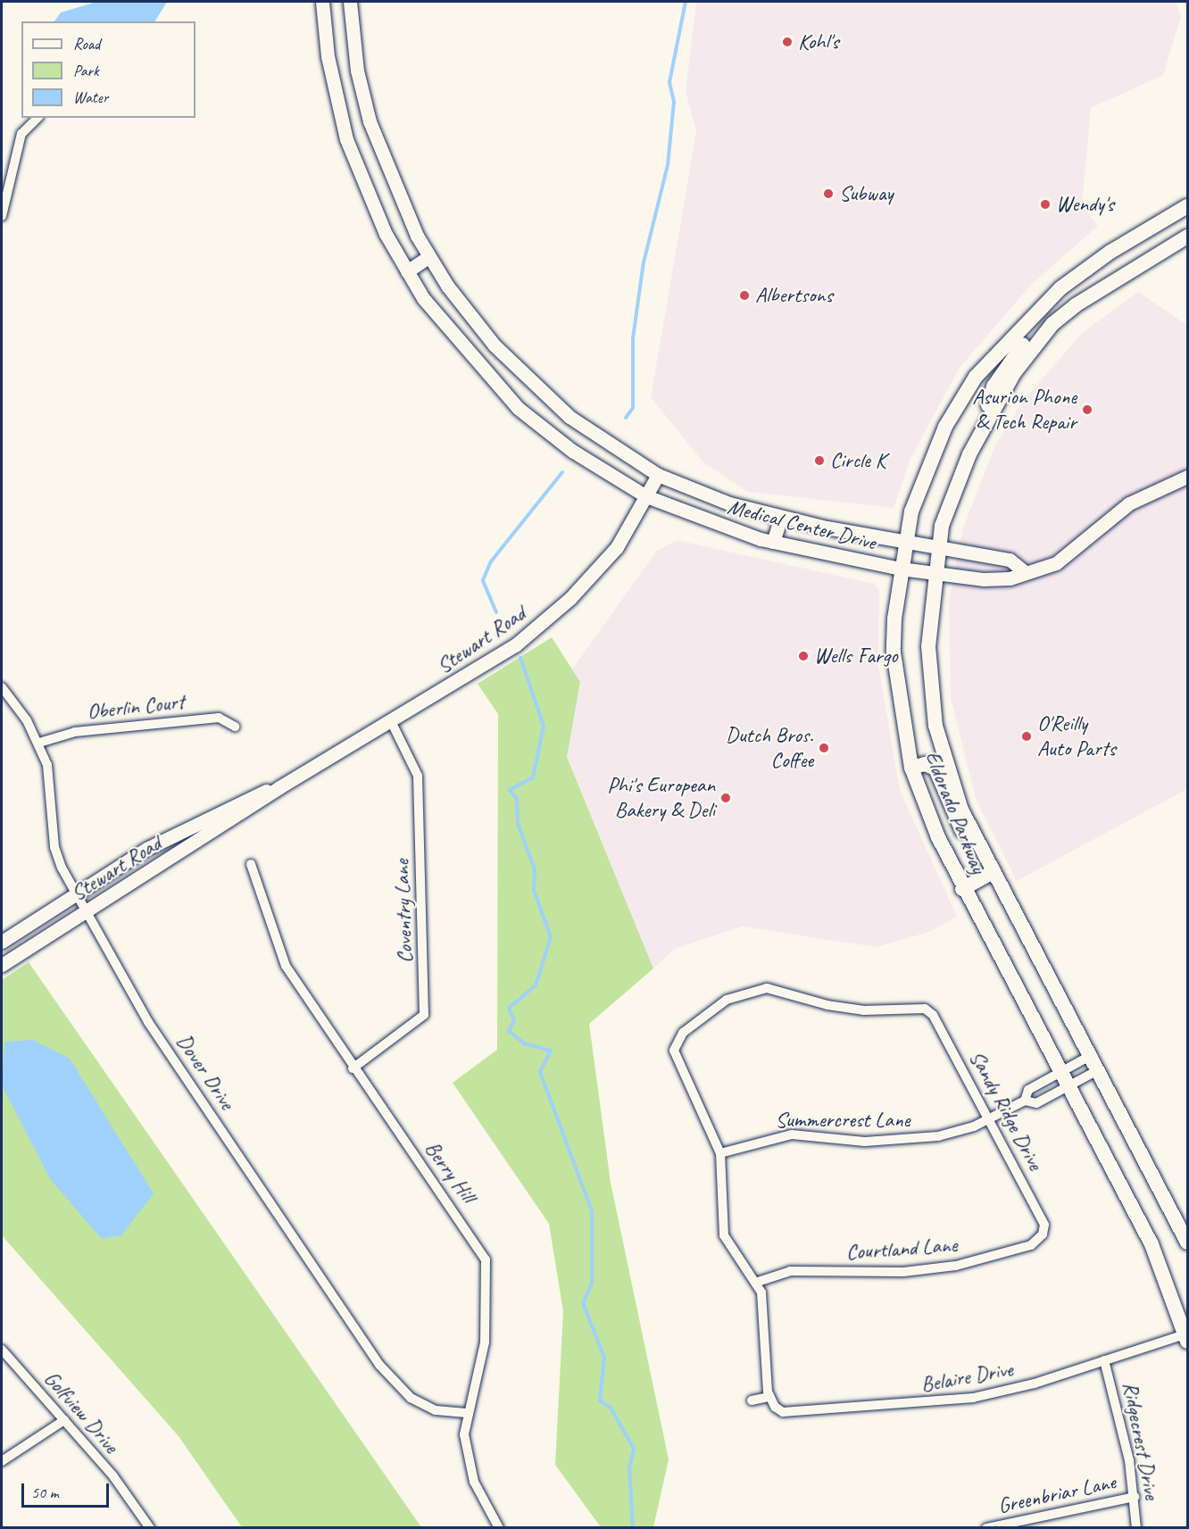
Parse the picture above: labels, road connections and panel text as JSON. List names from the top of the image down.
{
  "streets": {
    "main road": ["Eldorado Parkway"],
    "street": [
      "Medical Center Drive",
      "Stewart Road",
      "Oberlin Court",
      "Coventry Lane",
      "Dover Drive",
      "Sandy Ridge Drive",
      "Summercrest Lane",
      "Berry Hill",
      "Courtland Lane",
      "Belaire Drive",
      "Golfview Drive",
      "Ridgecrest Drive",
      "Greenbriar Lane"
    ]
  },
  "crossings": [
    ["Medical Center Drive", "Stewart Road"],
    ["Medical Center Drive", "Eldorado Parkway"],
    ["Stewart Road", "Coventry Lane"],
    ["Stewart Road", "Dover Drive"],
    ["Oberlin Court", "Dover Drive"],
    ["Eldorado Parkway", "Summercrest Lane"],
    ["Eldorado Parkway", "Belaire Drive"],
    ["Coventry Lane", "Berry Hill"],
    ["Dover Drive", "Berry Hill"],
    ["Sandy Ridge Drive", "Summercrest Lane"],
    ["Sandy Ridge Drive", "Courtland Lane"],
    ["Belaire Drive", "Ridgecrest Drive"],
    ["Ridgecrest Drive", "Greenbriar Lane"]
  ],
  "places": [
    "Kohl's",
    "Subway",
    "Wendy's",
    "Albertsons",
    "Asurion Phone & Tech Repair",
    "Circle K",
    "Wells Fargo",
    "O'Reilly Auto Parts",
    "Dutch Bros. Coffee",
    "Phi's European Bakery & Deli"
  ],
  "legend": ["Road", "Park", "Water"],
  "scale_bar": "50 m"
}
